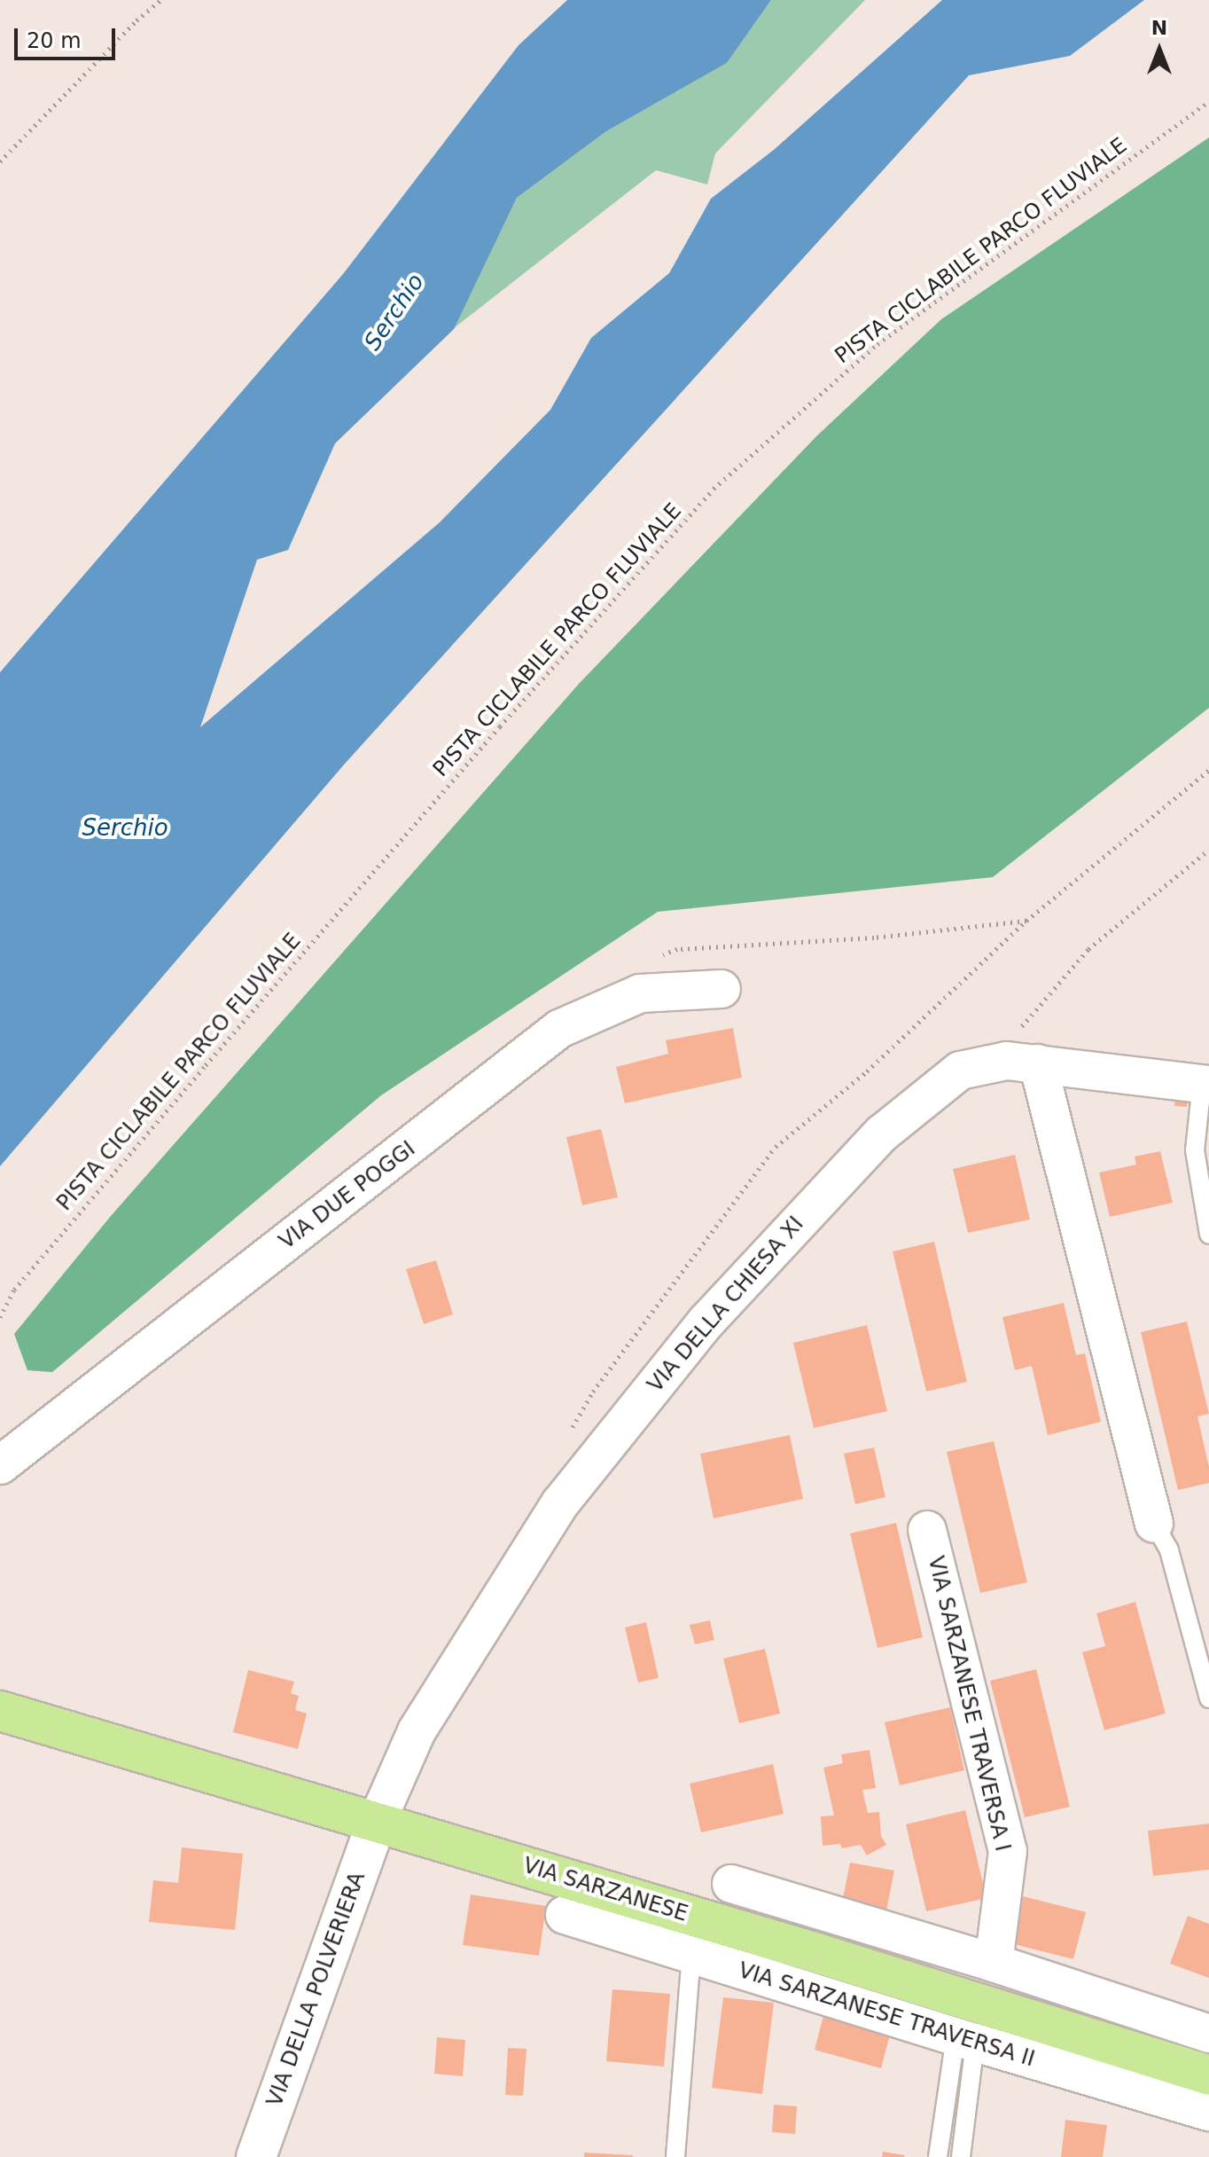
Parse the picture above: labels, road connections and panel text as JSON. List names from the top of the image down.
{
  "streets": {
    "main road": ["VIA SARZANESE"],
    "street": [
      "VIA DUE POGGI",
      "VIA DELLA CHIESA XI",
      "VIA SARZANESE TRAVERSA I",
      "VIA DELLA POLVERIERA",
      "VIA SARZANESE TRAVERSA II"
    ],
    "path": ["PISTA CICLABILE PARCO FLUVIALE"]
  },
  "crossings": [
    ["VIA DELLA CHIESA XI", "VIA SARZANESE"],
    ["VIA DELLA CHIESA XI", "VIA DELLA POLVERIERA"],
    ["VIA SARZANESE", "VIA DELLA POLVERIERA"]
  ],
  "water": ["Serchio"],
  "scale_bar": "20 m",
  "north": "top"
}
